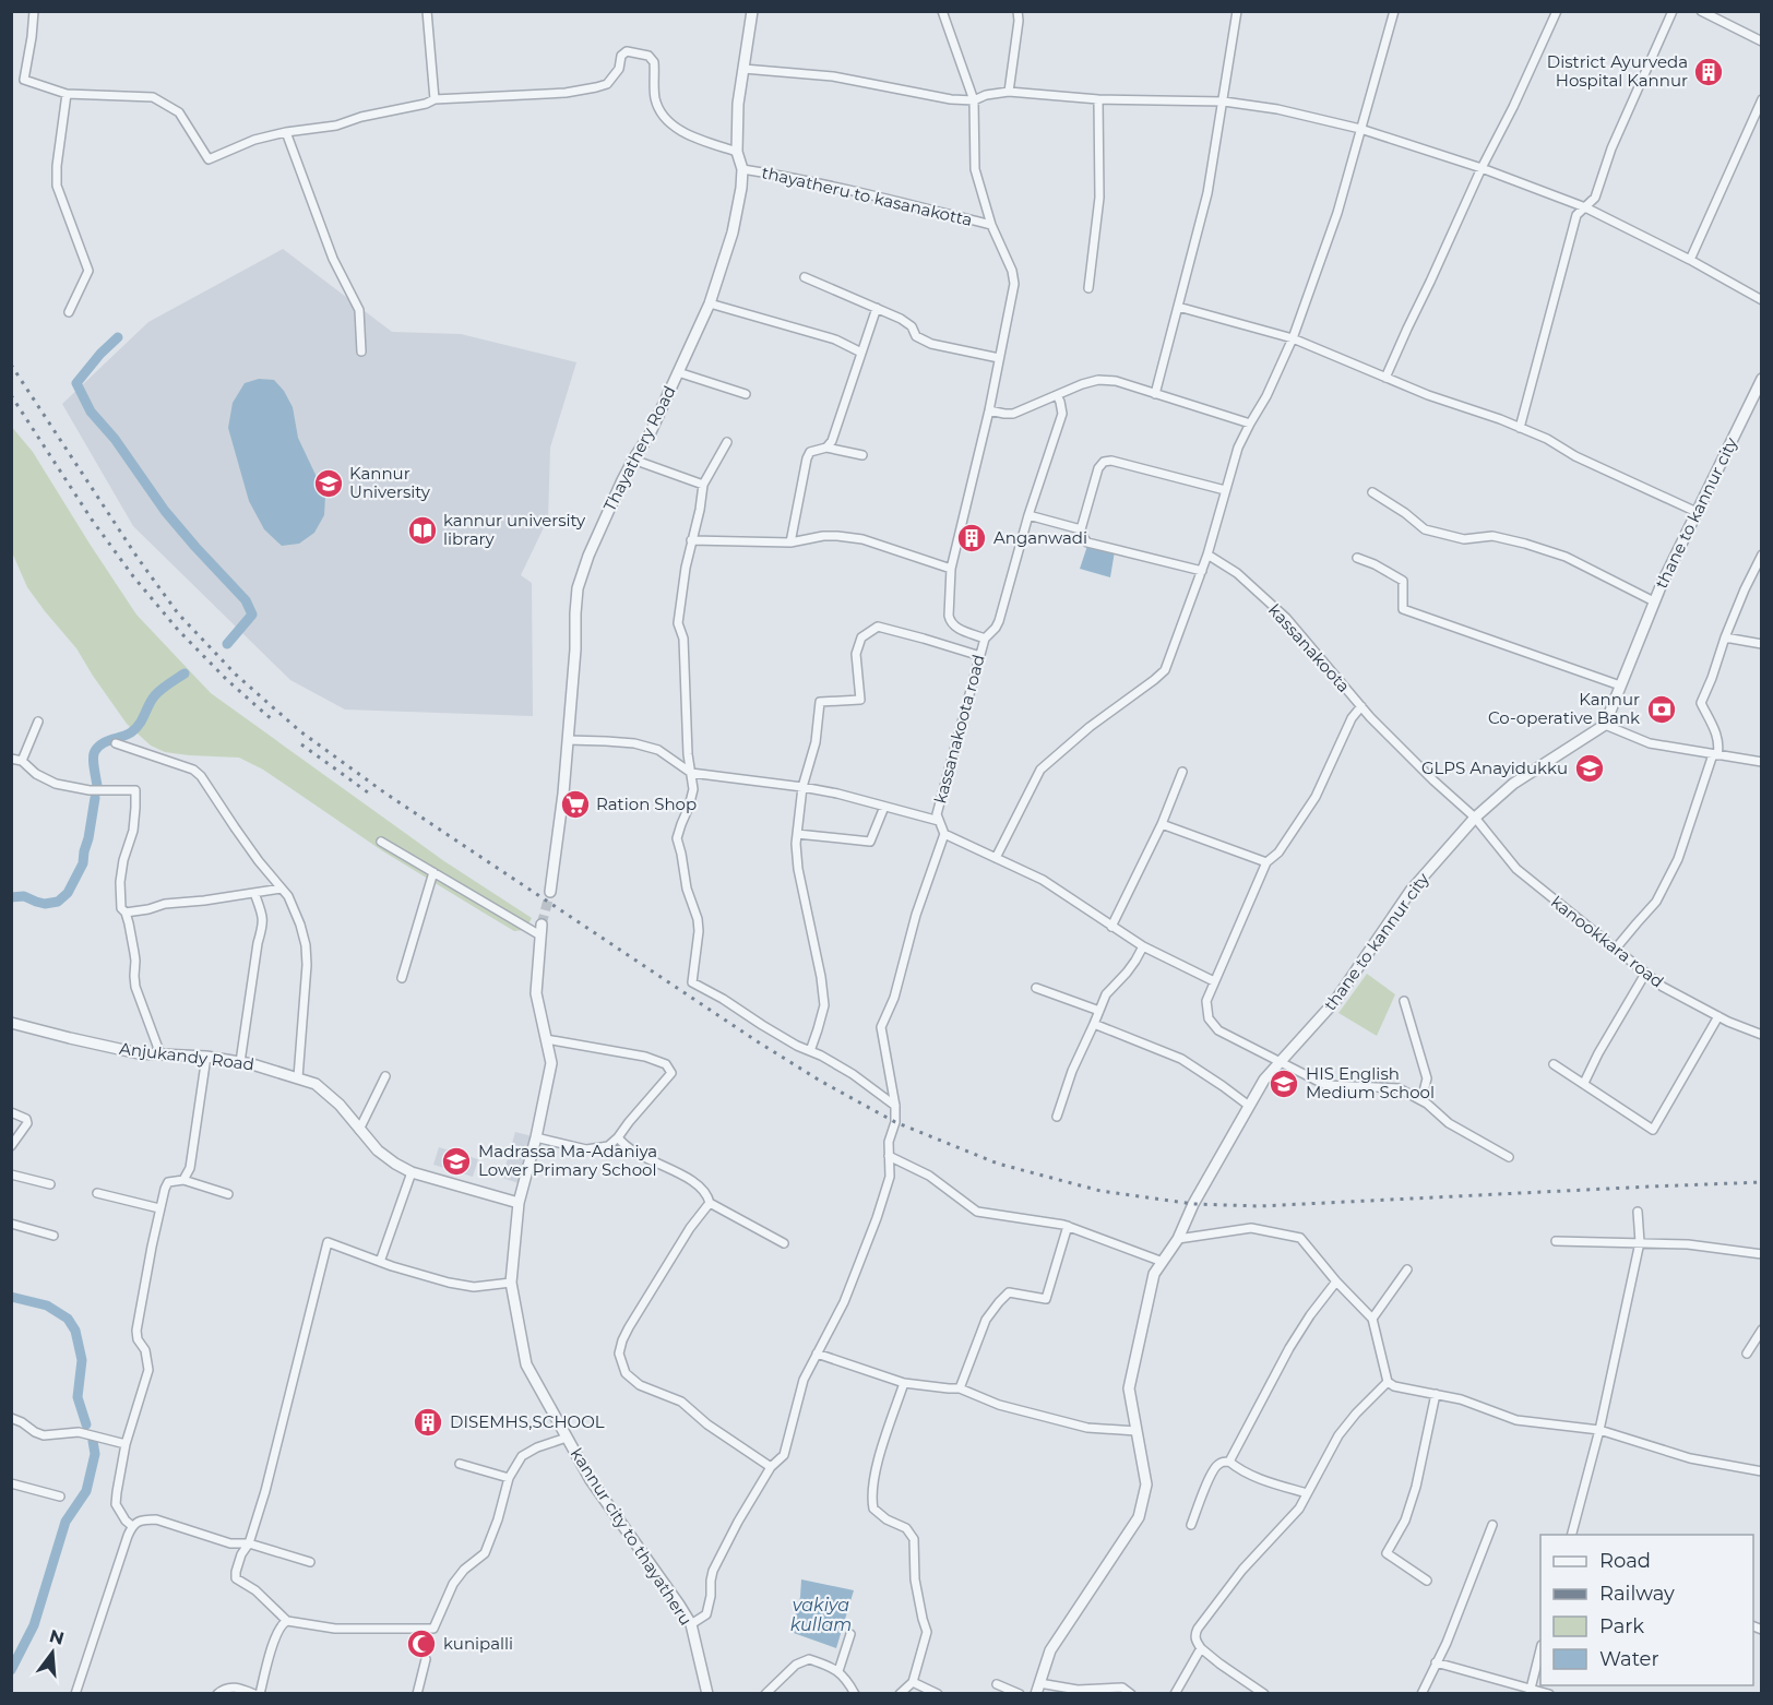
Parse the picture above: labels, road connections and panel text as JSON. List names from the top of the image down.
{
  "streets": {
    "street": [
      "thayatheru to kasanakotta",
      "Thayathery Road",
      "thane to kannur city",
      "kassanakoota",
      "kassanakoota road",
      "kanookkara road",
      "Anjukandy Road",
      "kannur city to thayatheru"
    ]
  },
  "crossings": [
    ["thayatheru to kasanakotta", "Thayathery Road"],
    ["thayatheru to kasanakotta", "kassanakoota road"],
    ["thane to kannur city", "kassanakoota"],
    ["thane to kannur city", "kanookkara road"],
    ["kassanakoota", "kanookkara road"],
    ["Anjukandy Road", "kannur city to thayatheru"]
  ],
  "water": ["vakiya kullam"],
  "places": {
    "building": ["District Ayurveda Hospital Kannur", "Anganwadi", "DISEMHS,SCHOOL"],
    "school or university": [
      "Kannur University",
      "GLPS Anayidukku",
      "HIS English Medium School",
      "Madrassa Ma-Adaniya Lower Primary School"
    ],
    "library": ["kannur university library"],
    "bank": ["Kannur Co-operative Bank"],
    "supermarket": ["Ration Shop"],
    "mosque": ["kunipalli"]
  },
  "legend": [
    "Road",
    "Railway",
    "Park",
    "Water"
  ],
  "north": "top"
}
